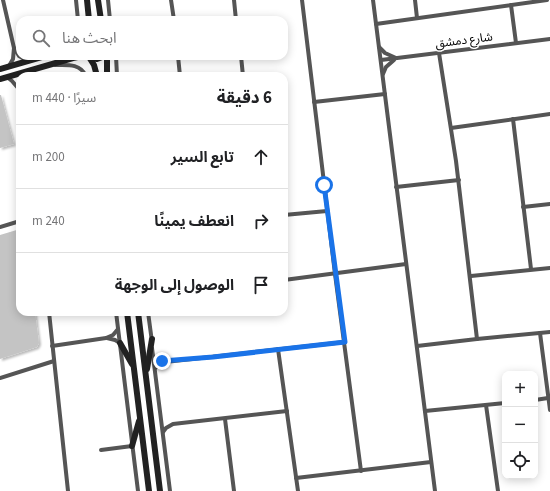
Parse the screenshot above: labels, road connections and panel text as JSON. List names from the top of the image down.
{
  "streets": {
    "street": ["شارع دمشق"]
  },
  "page": {
    "search": "ابحث هنا",
    "heading": ["6 دقيقة", "سيرًا · 440 m"],
    "list": [
      ["تابع السير", "200 m"],
      ["انعطف يمينًا", "240 m"],
      "الوصول إلى الوجهة"
    ],
    "map_buttons": ["+", "−"]
  }
}
